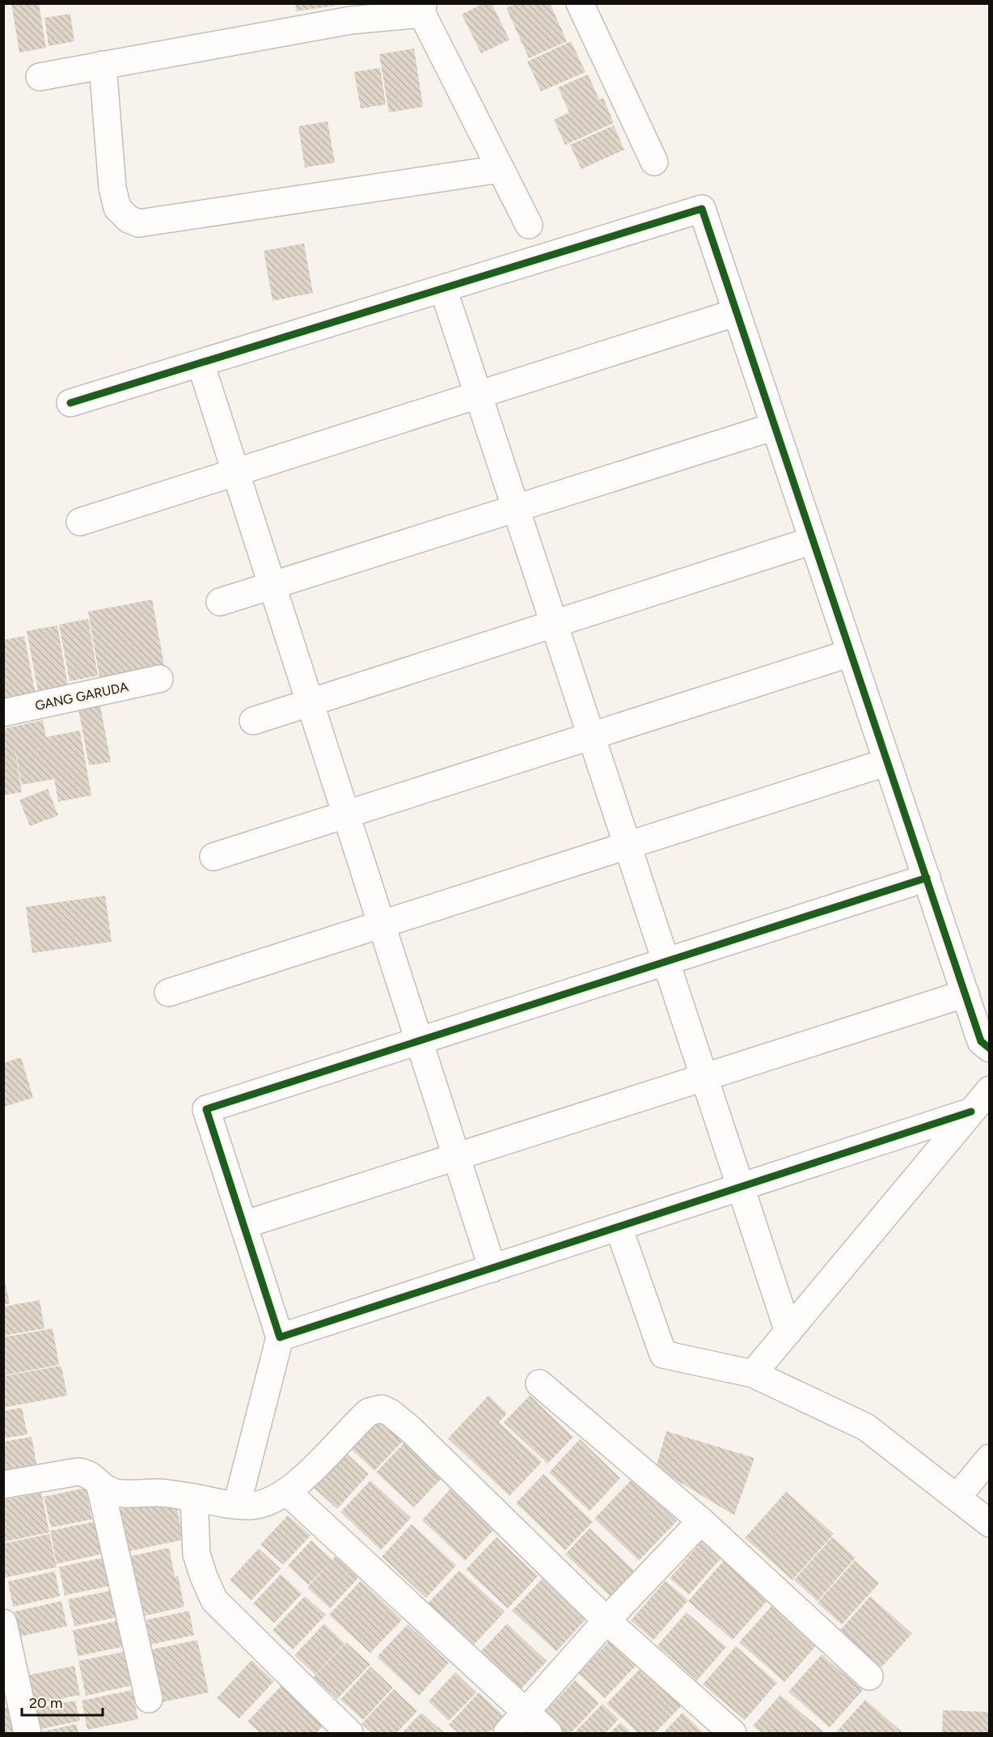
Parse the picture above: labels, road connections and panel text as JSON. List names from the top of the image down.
{
  "streets": {
    "street": ["GANG GARUDA"]
  },
  "scale_bar": "20 m"
}
